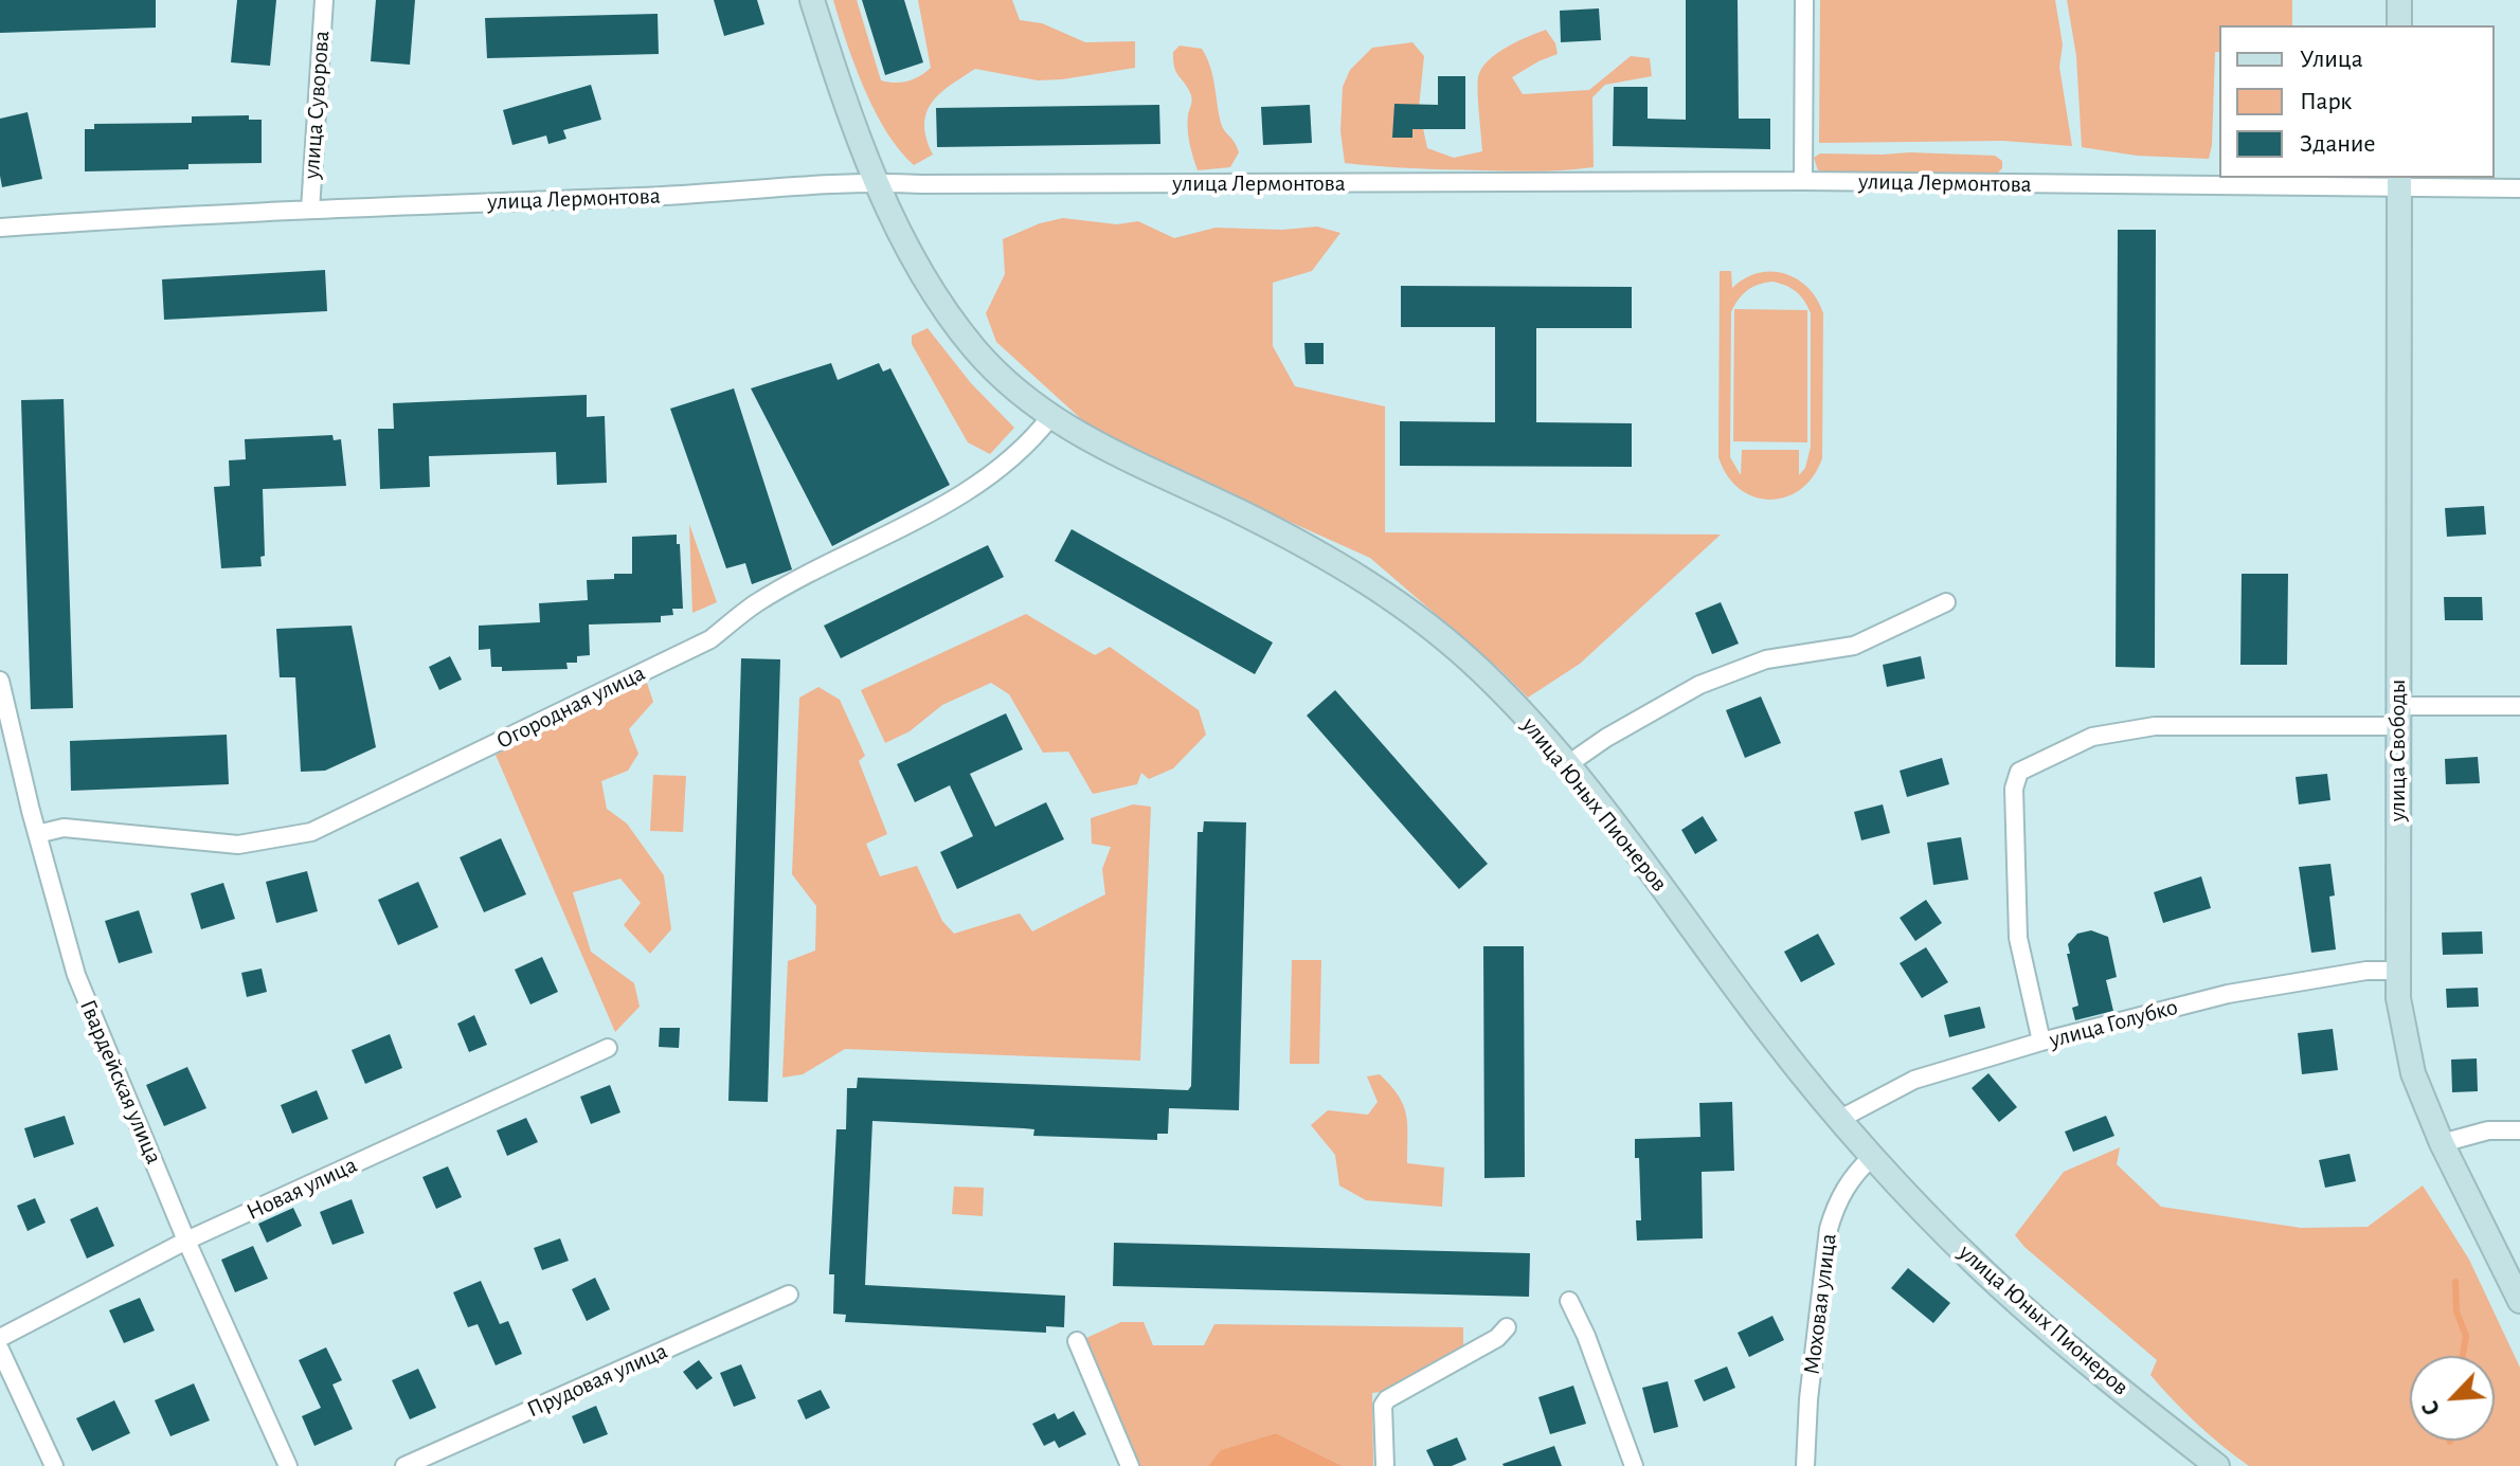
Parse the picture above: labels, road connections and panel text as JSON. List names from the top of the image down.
{
  "streets": {
    "main road": ["улица Свободы", "улица Юных Пионеров"],
    "street": [
      "улица Суворова",
      "улица Лермонтова",
      "Огородная улица",
      "улица Голубко",
      "Гвардейская улица",
      "Новая улица",
      "Моховая улица",
      "Прудовая улица"
    ]
  },
  "crossings": [
    ["улица Суворова", "улица Лермонтова"],
    ["улица Лермонтова", "улица Свободы"],
    ["улица Лермонтова", "улица Юных Пионеров"],
    ["Огородная улица", "улица Юных Пионеров"],
    ["Огородная улица", "Гвардейская улица"],
    ["улица Свободы", "улица Голубко"],
    ["улица Юных Пионеров", "улица Голубко"],
    ["улица Юных Пионеров", "Моховая улица"],
    ["Гвардейская улица", "Новая улица"]
  ],
  "legend": ["Улица", "Парк", "Здание"],
  "north": "bottom left"
}
